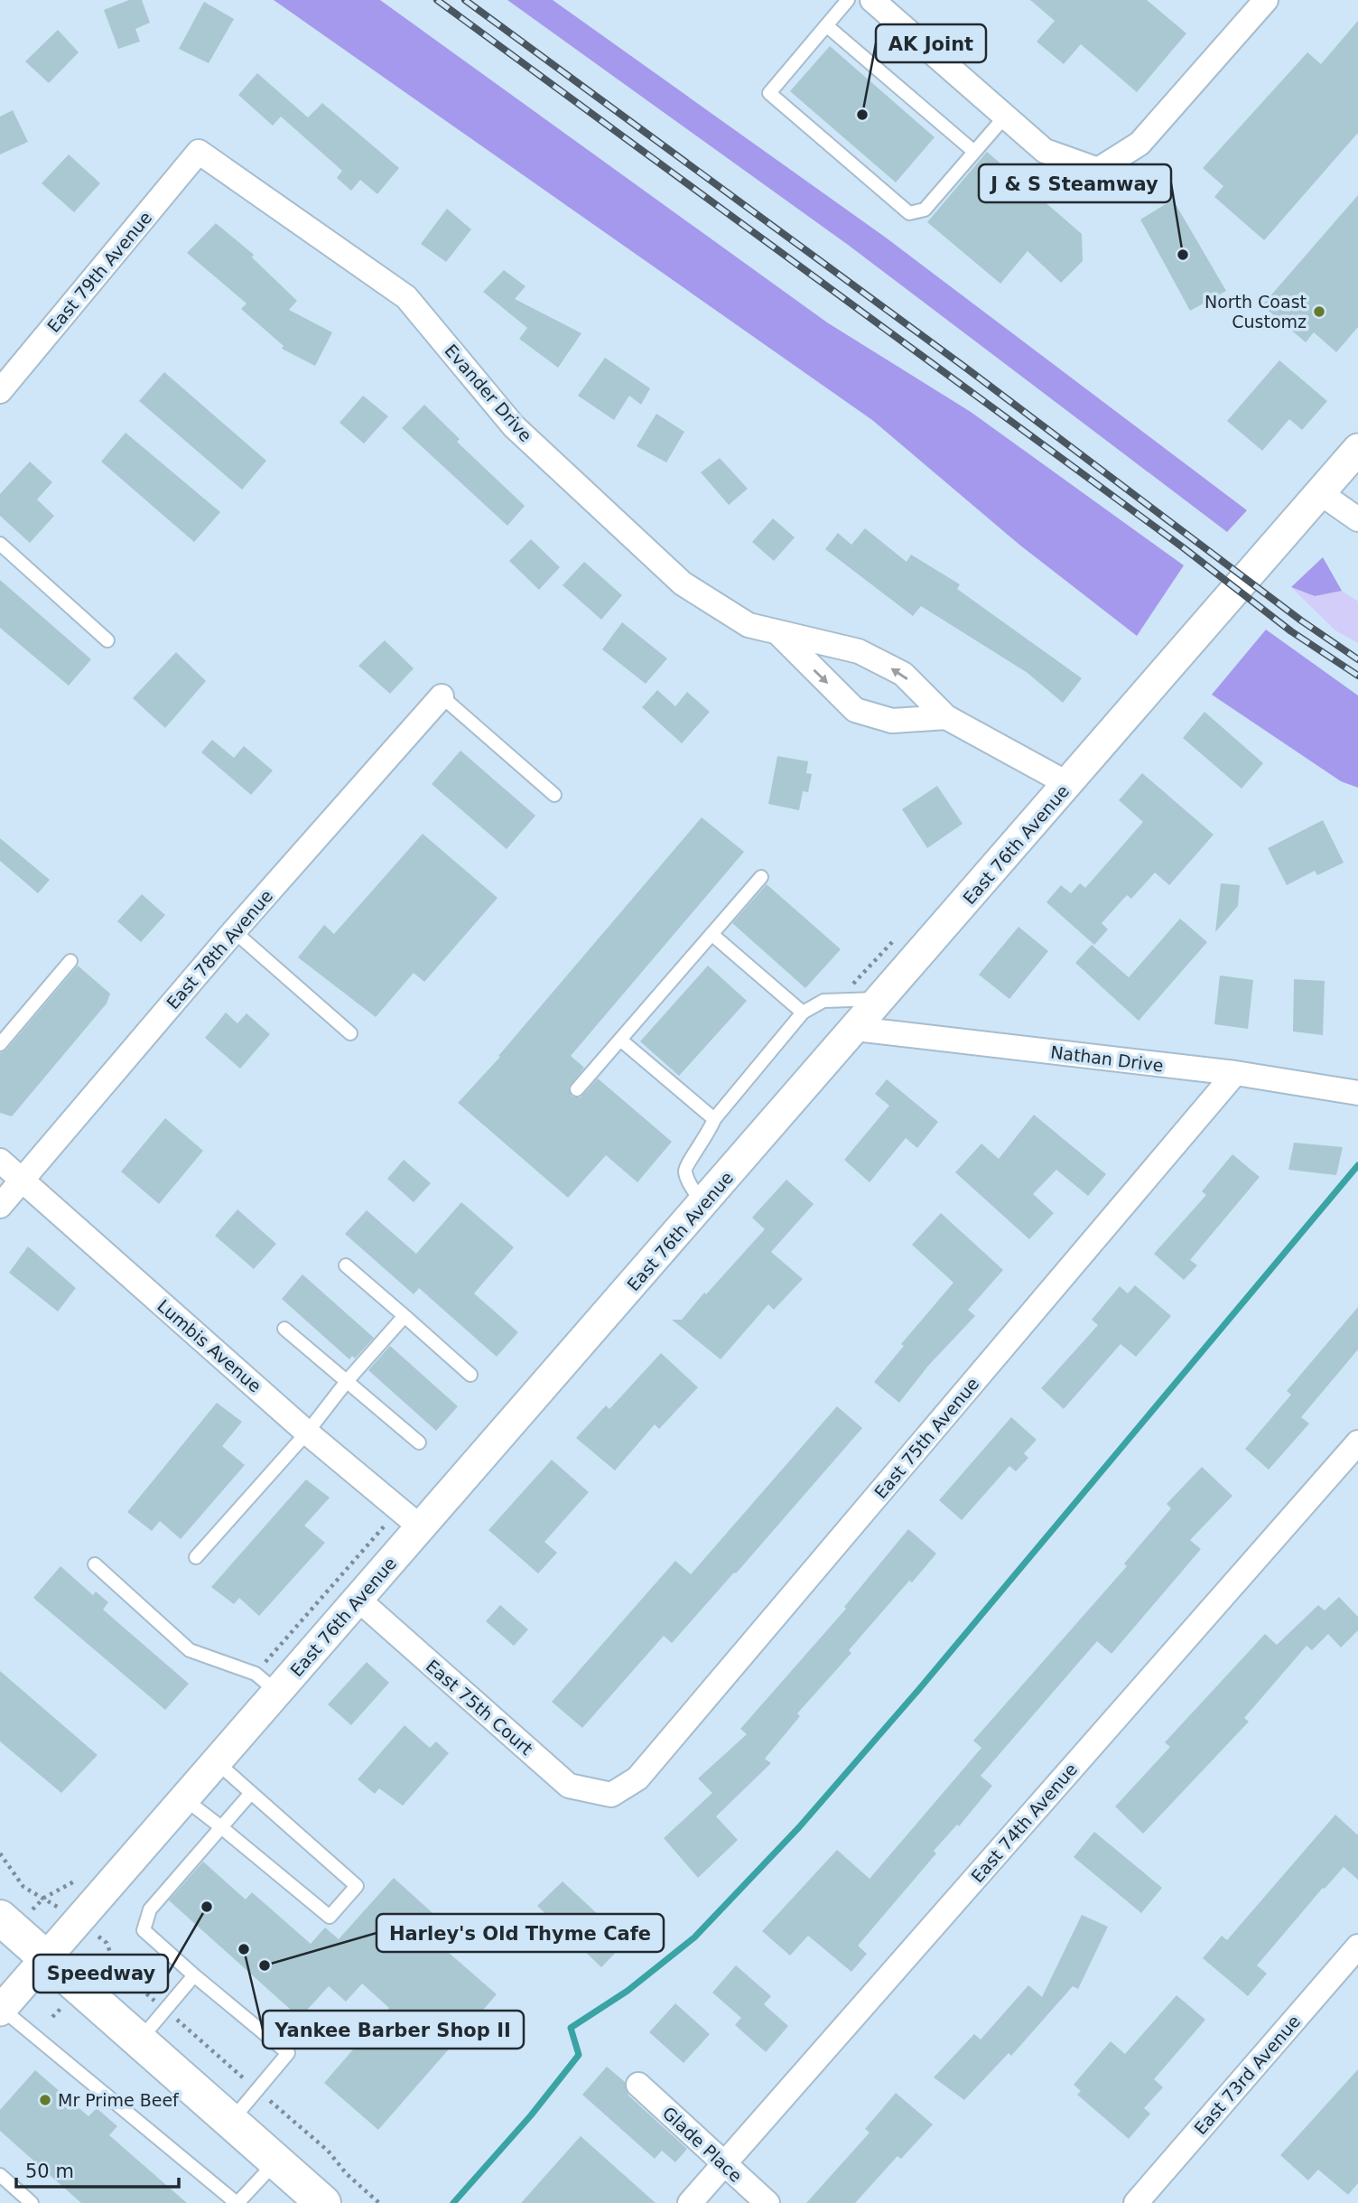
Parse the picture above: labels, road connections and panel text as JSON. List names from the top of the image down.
{
  "streets": {
    "street": [
      "East 79th Avenue",
      "Evander Drive",
      "East 76th Avenue",
      "East 78th Avenue",
      "Nathan Drive",
      "Lumbis Avenue",
      "East 75th Avenue",
      "East 75th Court",
      "East 74th Avenue",
      "East 73rd Avenue",
      "Glade Place"
    ]
  },
  "crossings": [
    ["East 79th Avenue", "Evander Drive"],
    ["Evander Drive", "East 76th Avenue"],
    ["East 76th Avenue", "Nathan Drive"],
    ["East 76th Avenue", "Lumbis Avenue"],
    ["East 76th Avenue", "East 75th Court"],
    ["East 78th Avenue", "Lumbis Avenue"],
    ["Nathan Drive", "East 75th Avenue"],
    ["East 75th Avenue", "East 75th Court"],
    ["East 74th Avenue", "Glade Place"]
  ],
  "places": [
    "AK Joint",
    "J & S Steamway",
    "North Coast Customz",
    "Speedway",
    "Yankee Barber Shop II",
    "Harley's Old Thyme Cafe",
    "Mr Prime Beef"
  ],
  "scale_bar": "50 m"
}
